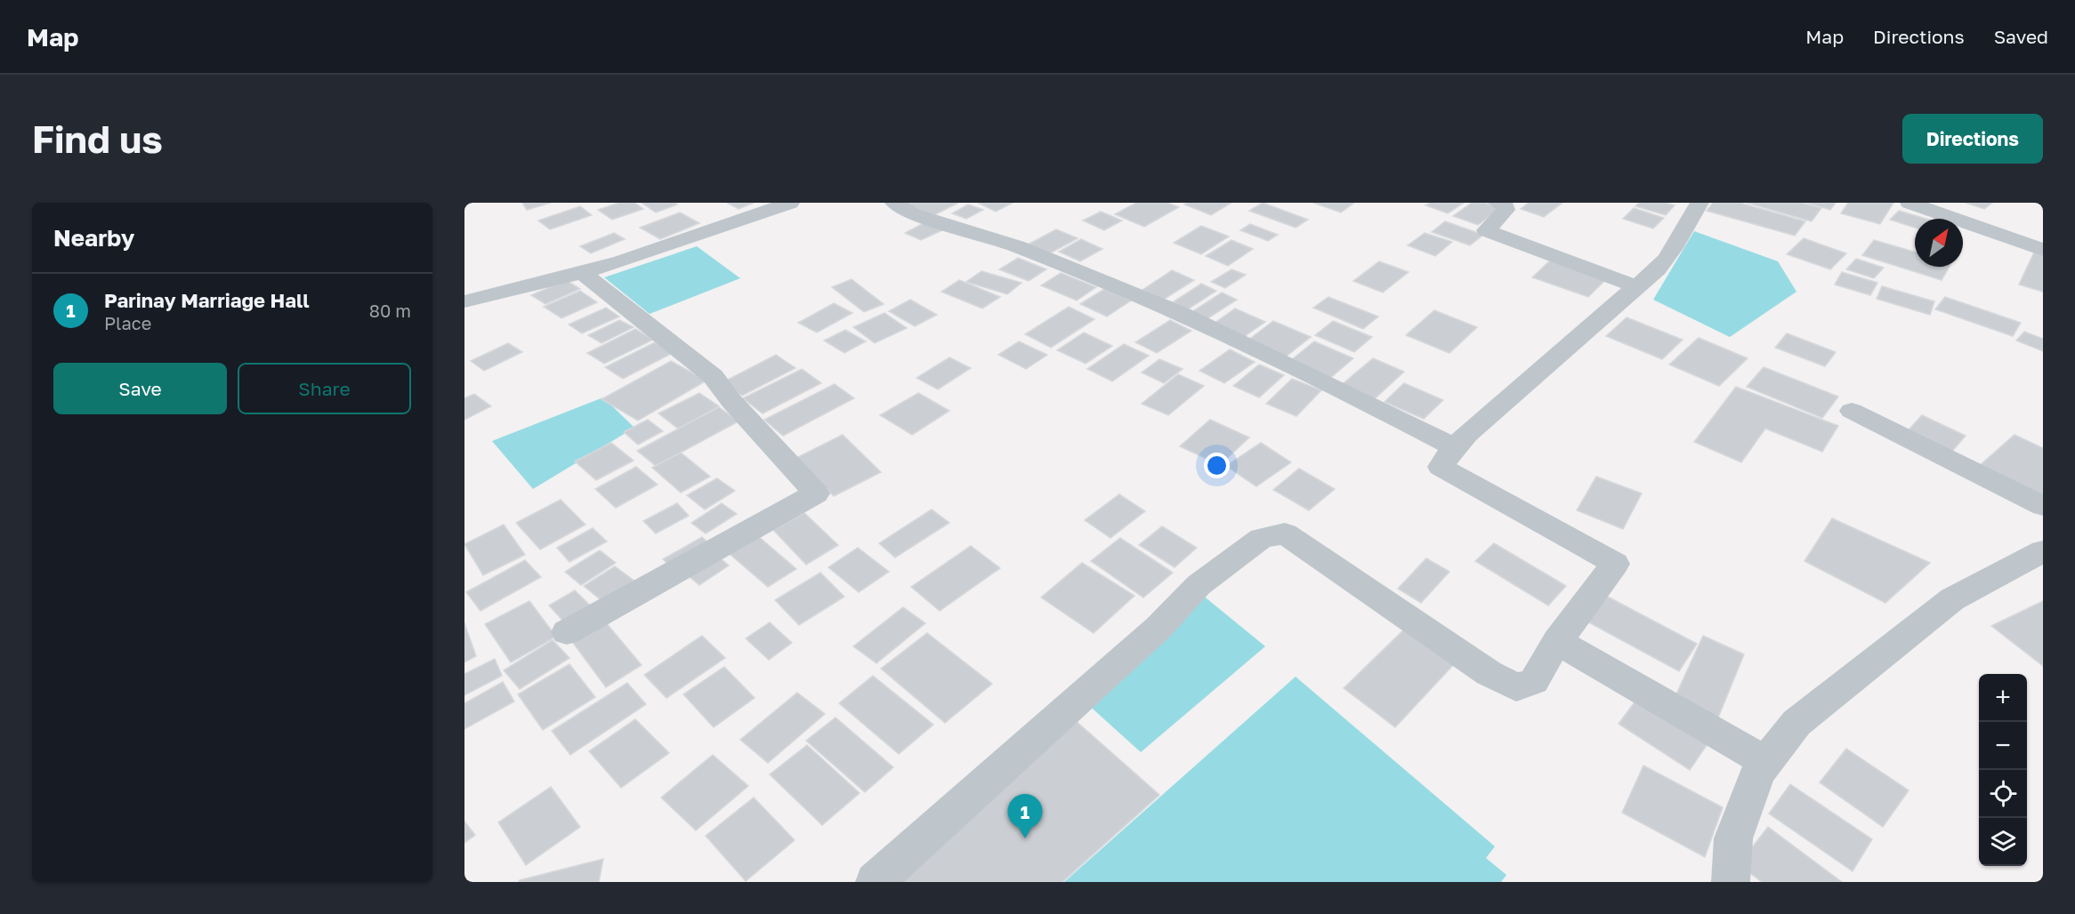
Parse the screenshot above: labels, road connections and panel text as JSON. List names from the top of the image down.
{
  "north": "top right",
  "page": {
    "header": "Map",
    "nav": ["Map", "Directions", "Saved"],
    "buttons": [
      "Directions",
      ["Save", "Share"]
    ],
    "title": "Find us",
    "heading": "Nearby",
    "list": [
      {
        "mark": "1",
        "name": "Parinay Marriage Hall",
        "note": "Place",
        "value": "80 m"
      }
    ],
    "map_buttons": ["+", "−"],
    "pins": "1"
  }
}
